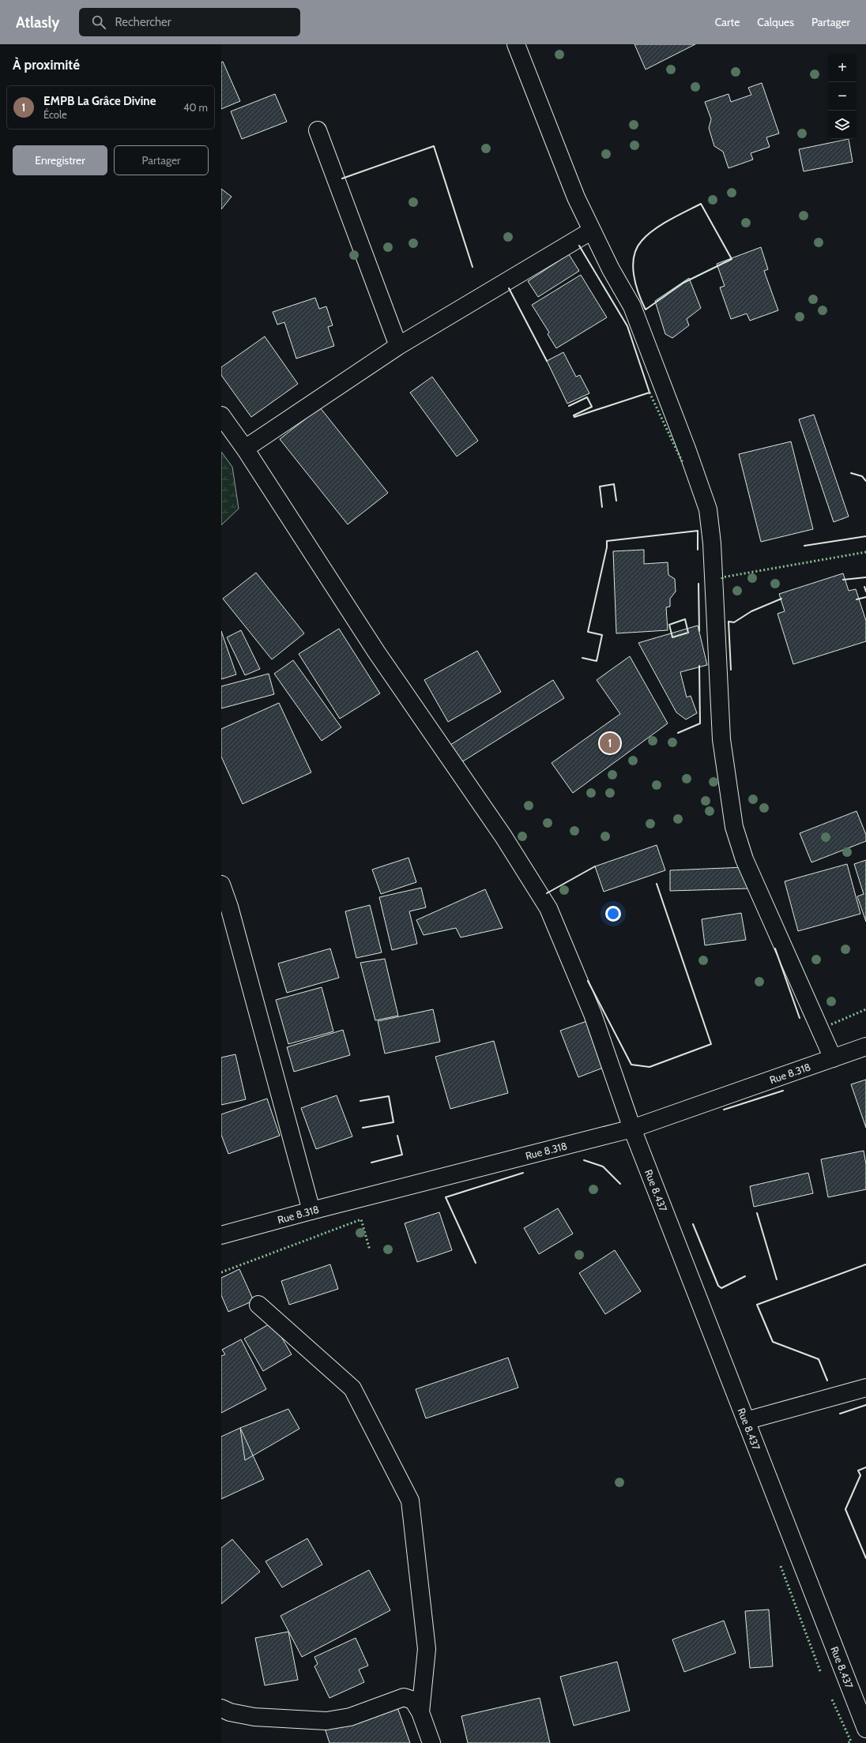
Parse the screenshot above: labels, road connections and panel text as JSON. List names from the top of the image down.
{
  "streets": {
    "street": ["Rue 8.318", "Rue 8.437"]
  },
  "crossings": [
    ["Rue 8.318", "Rue 8.437"]
  ],
  "page": {
    "header": "Atlasly",
    "search": "Rechercher",
    "nav": ["Carte", "Calques", "Partager"],
    "heading": "À proximité",
    "map_buttons": ["+", "−"],
    "list": [
      {
        "mark": "1",
        "name": "EMPB La Grâce Divine",
        "note": "École",
        "value": "40 m"
      }
    ],
    "buttons": ["Enregistrer", "Partager"],
    "pins": "1"
  }
}
